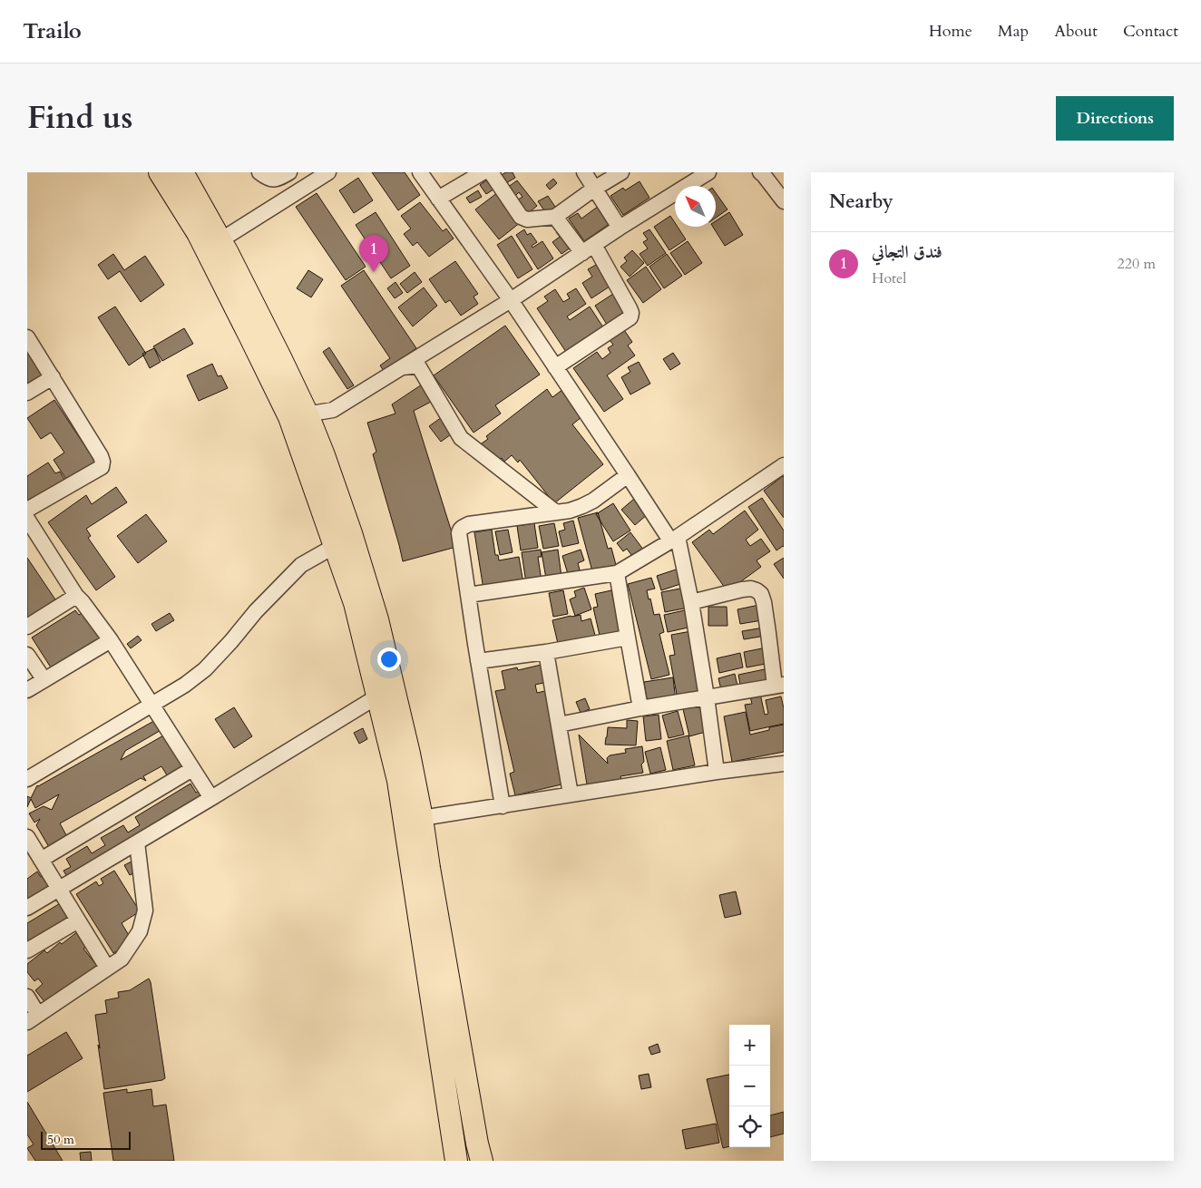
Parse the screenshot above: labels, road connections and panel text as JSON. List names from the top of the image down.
{
  "scale_bar": "50 m",
  "north": "top left",
  "page": {
    "header": "Trailo",
    "nav": [
      "Home",
      "Map",
      "About",
      "Contact"
    ],
    "title": "Find us",
    "buttons": "Directions",
    "heading": "Nearby",
    "list": [
      {
        "mark": "1",
        "name": "فندق التجاني",
        "note": "Hotel",
        "value": "220 m"
      }
    ],
    "pins": "1",
    "map_buttons": ["+", "−"],
    "scale": "50 m"
  }
}
